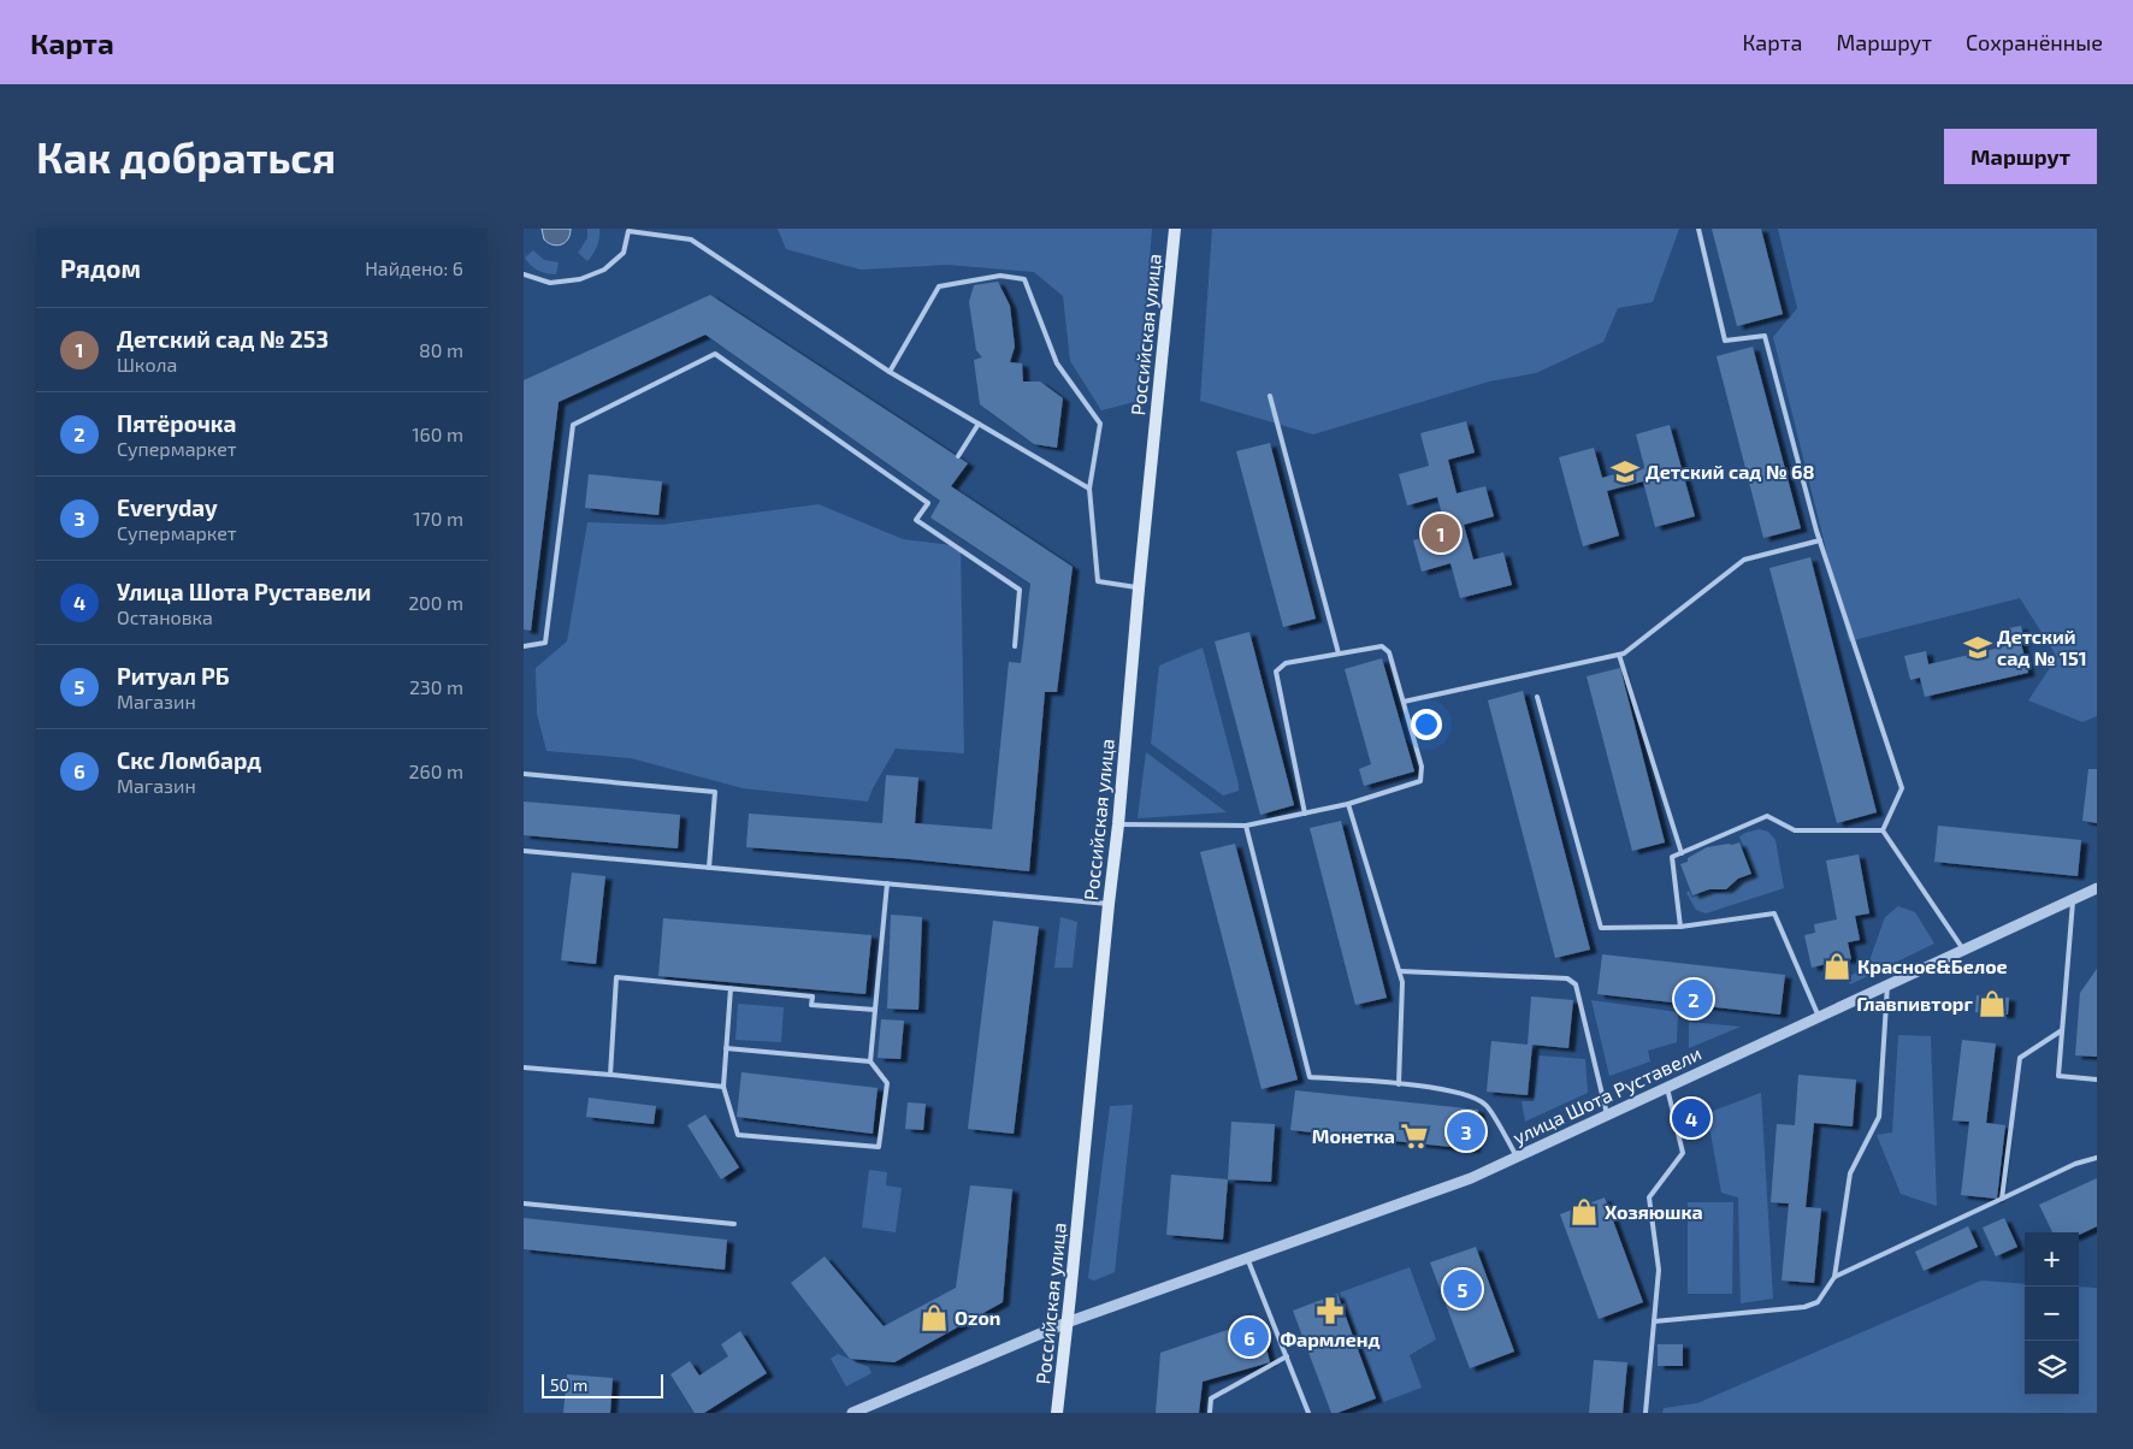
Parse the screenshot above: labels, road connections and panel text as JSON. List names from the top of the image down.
{
  "streets": {
    "main road": ["Российская улица"],
    "street": ["улица Шота Руставели"]
  },
  "crossings": [
    ["Российская улица", "улица Шота Руставели"]
  ],
  "places": {
    "school or university": ["Детский сад № 68", "Детский сад № 151"],
    "shop": [
      "Красное&Белое",
      "Главпивторг",
      "Хозяюшка",
      "Ozon"
    ],
    "supermarket": ["Монетка"],
    "pharmacy": ["Фармленд"]
  },
  "scale_bar": "50 m",
  "page": {
    "header": "Карта",
    "nav": ["Карта", "Маршрут", "Сохранённые"],
    "buttons": "Маршрут",
    "title": "Как добраться",
    "heading": ["Рядом", "Найдено: 6"],
    "list": [
      {
        "mark": "1",
        "name": "Детский сад № 253",
        "note": "Школа",
        "value": "80 m"
      },
      {
        "mark": "2",
        "name": "Пятёрочка",
        "note": "Супермаркет",
        "value": "160 m"
      },
      {
        "mark": "3",
        "name": "Everyday",
        "note": "Супермаркет",
        "value": "170 m"
      },
      {
        "mark": "4",
        "name": "Улица Шота Руставели",
        "note": "Остановка",
        "value": "200 m"
      },
      {
        "mark": "5",
        "name": "Ритуал РБ",
        "note": "Магазин",
        "value": "230 m"
      },
      {
        "mark": "6",
        "name": "Скс Ломбард",
        "note": "Магазин",
        "value": "260 m"
      }
    ],
    "pins": [
      "1",
      "2",
      "4",
      "3",
      "5",
      "6"
    ],
    "map_buttons": ["+", "−"],
    "scale": "50 m"
  }
}
